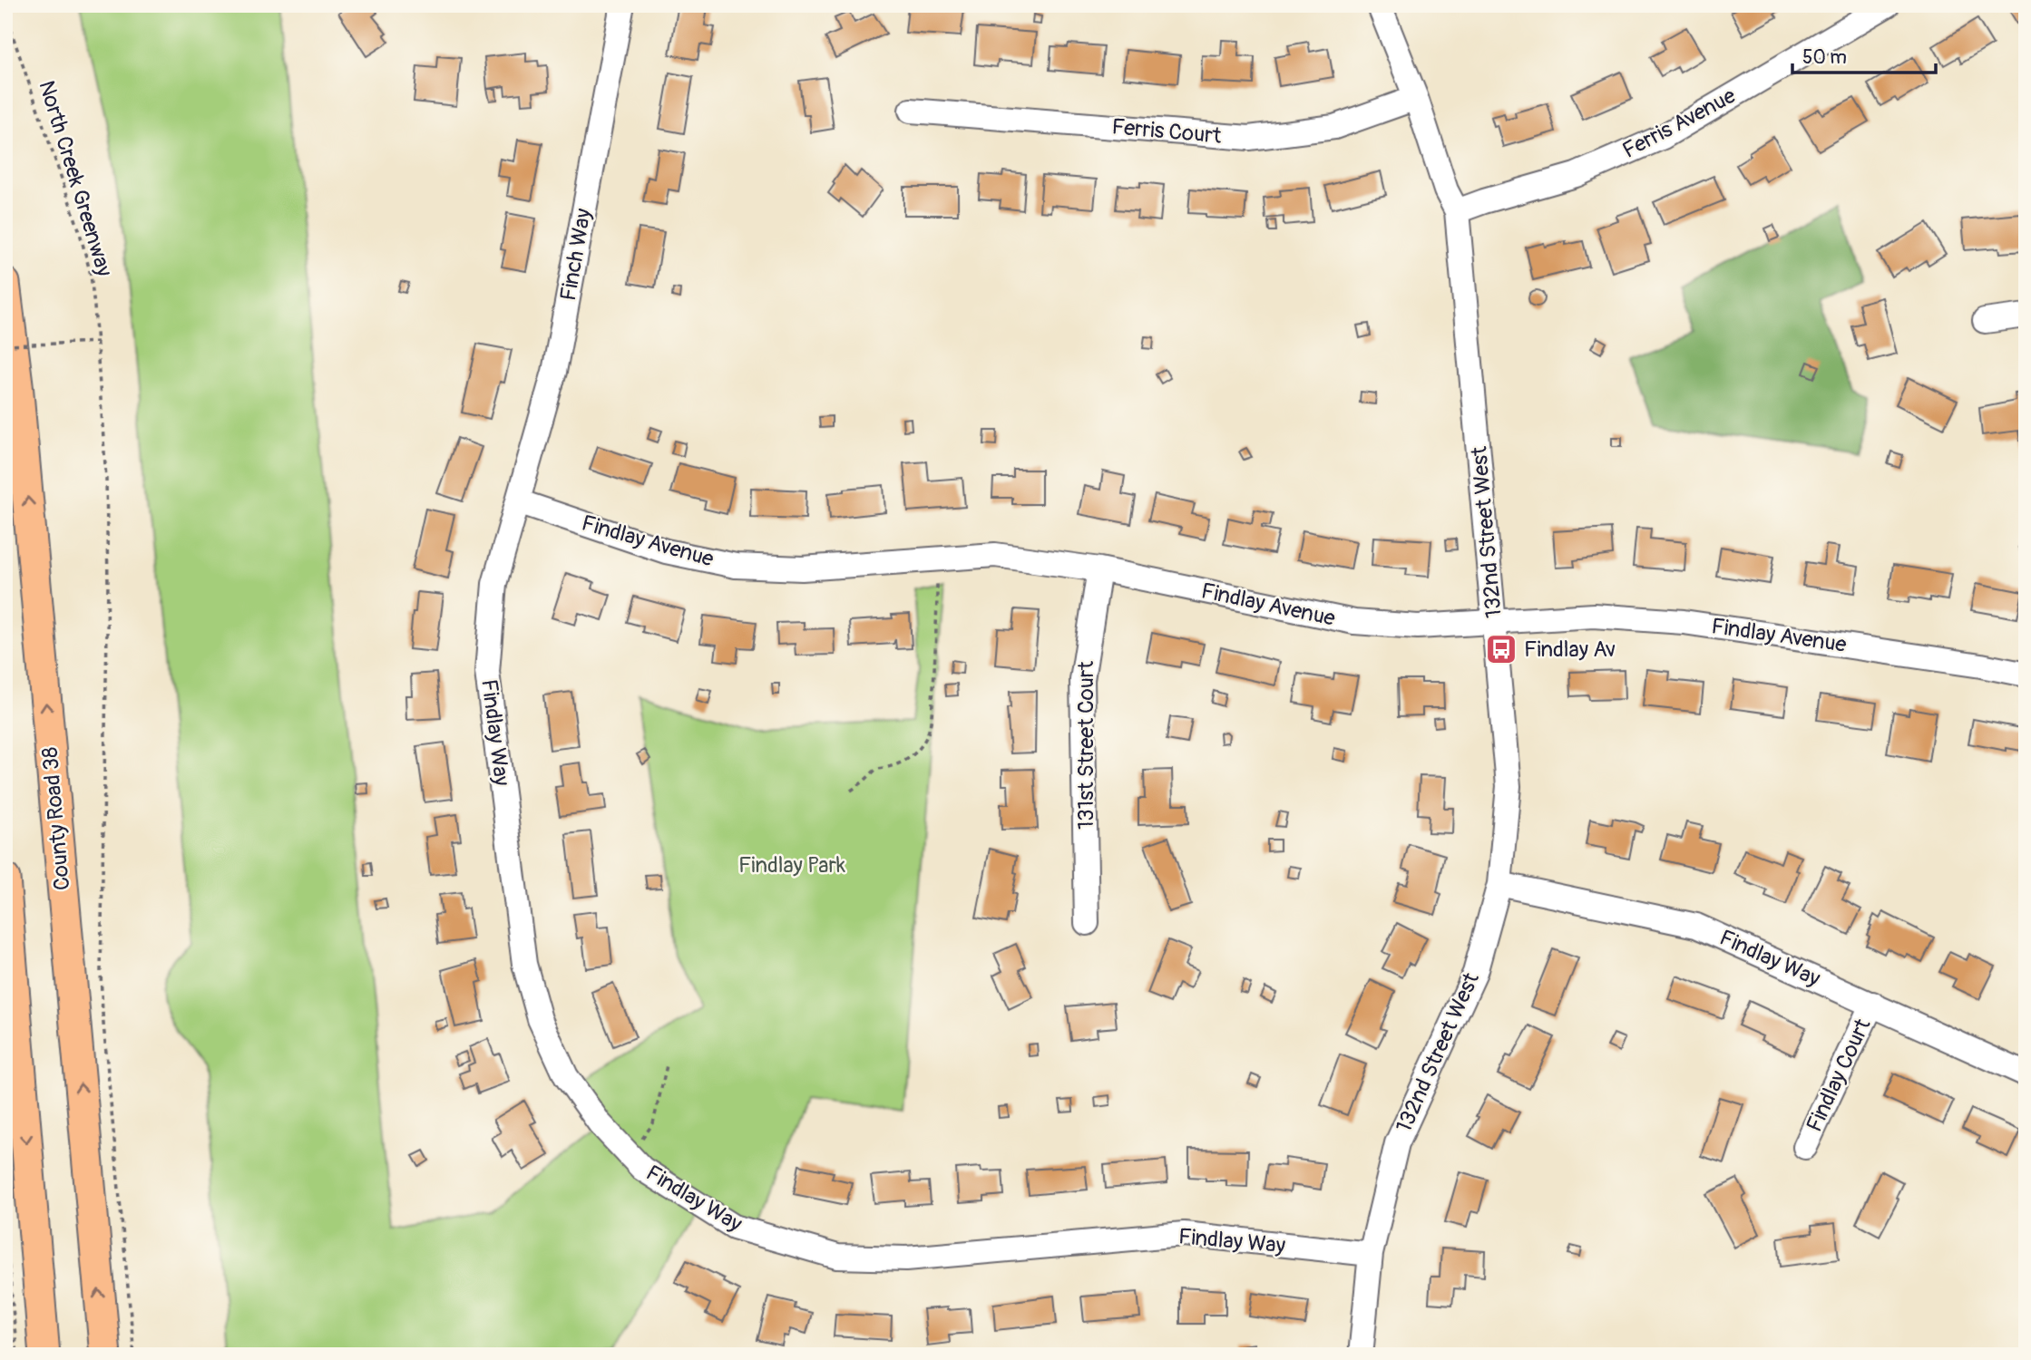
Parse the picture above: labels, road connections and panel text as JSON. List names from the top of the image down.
{
  "streets": {
    "main road": ["County Road 38"],
    "street": [
      "Ferris Avenue",
      "Ferris Court",
      "Finch Way",
      "132nd Street West",
      "Findlay Avenue",
      "Findlay Way",
      "131st Street Court",
      "Findlay Court"
    ],
    "path": ["North Creek Greenway"]
  },
  "crossings": [
    ["Ferris Avenue", "132nd Street West"],
    ["Ferris Court", "132nd Street West"],
    ["Finch Way", "Findlay Avenue"],
    ["Finch Way", "Findlay Way"],
    ["132nd Street West", "Findlay Avenue"],
    ["132nd Street West", "Findlay Way"],
    ["Findlay Avenue", "Findlay Way"],
    ["Findlay Avenue", "131st Street Court"],
    ["Findlay Way", "Findlay Court"]
  ],
  "parks": ["Findlay Park"],
  "places": {
    "bus stop": ["Findlay Av"]
  },
  "scale_bar": "50 m"
}
